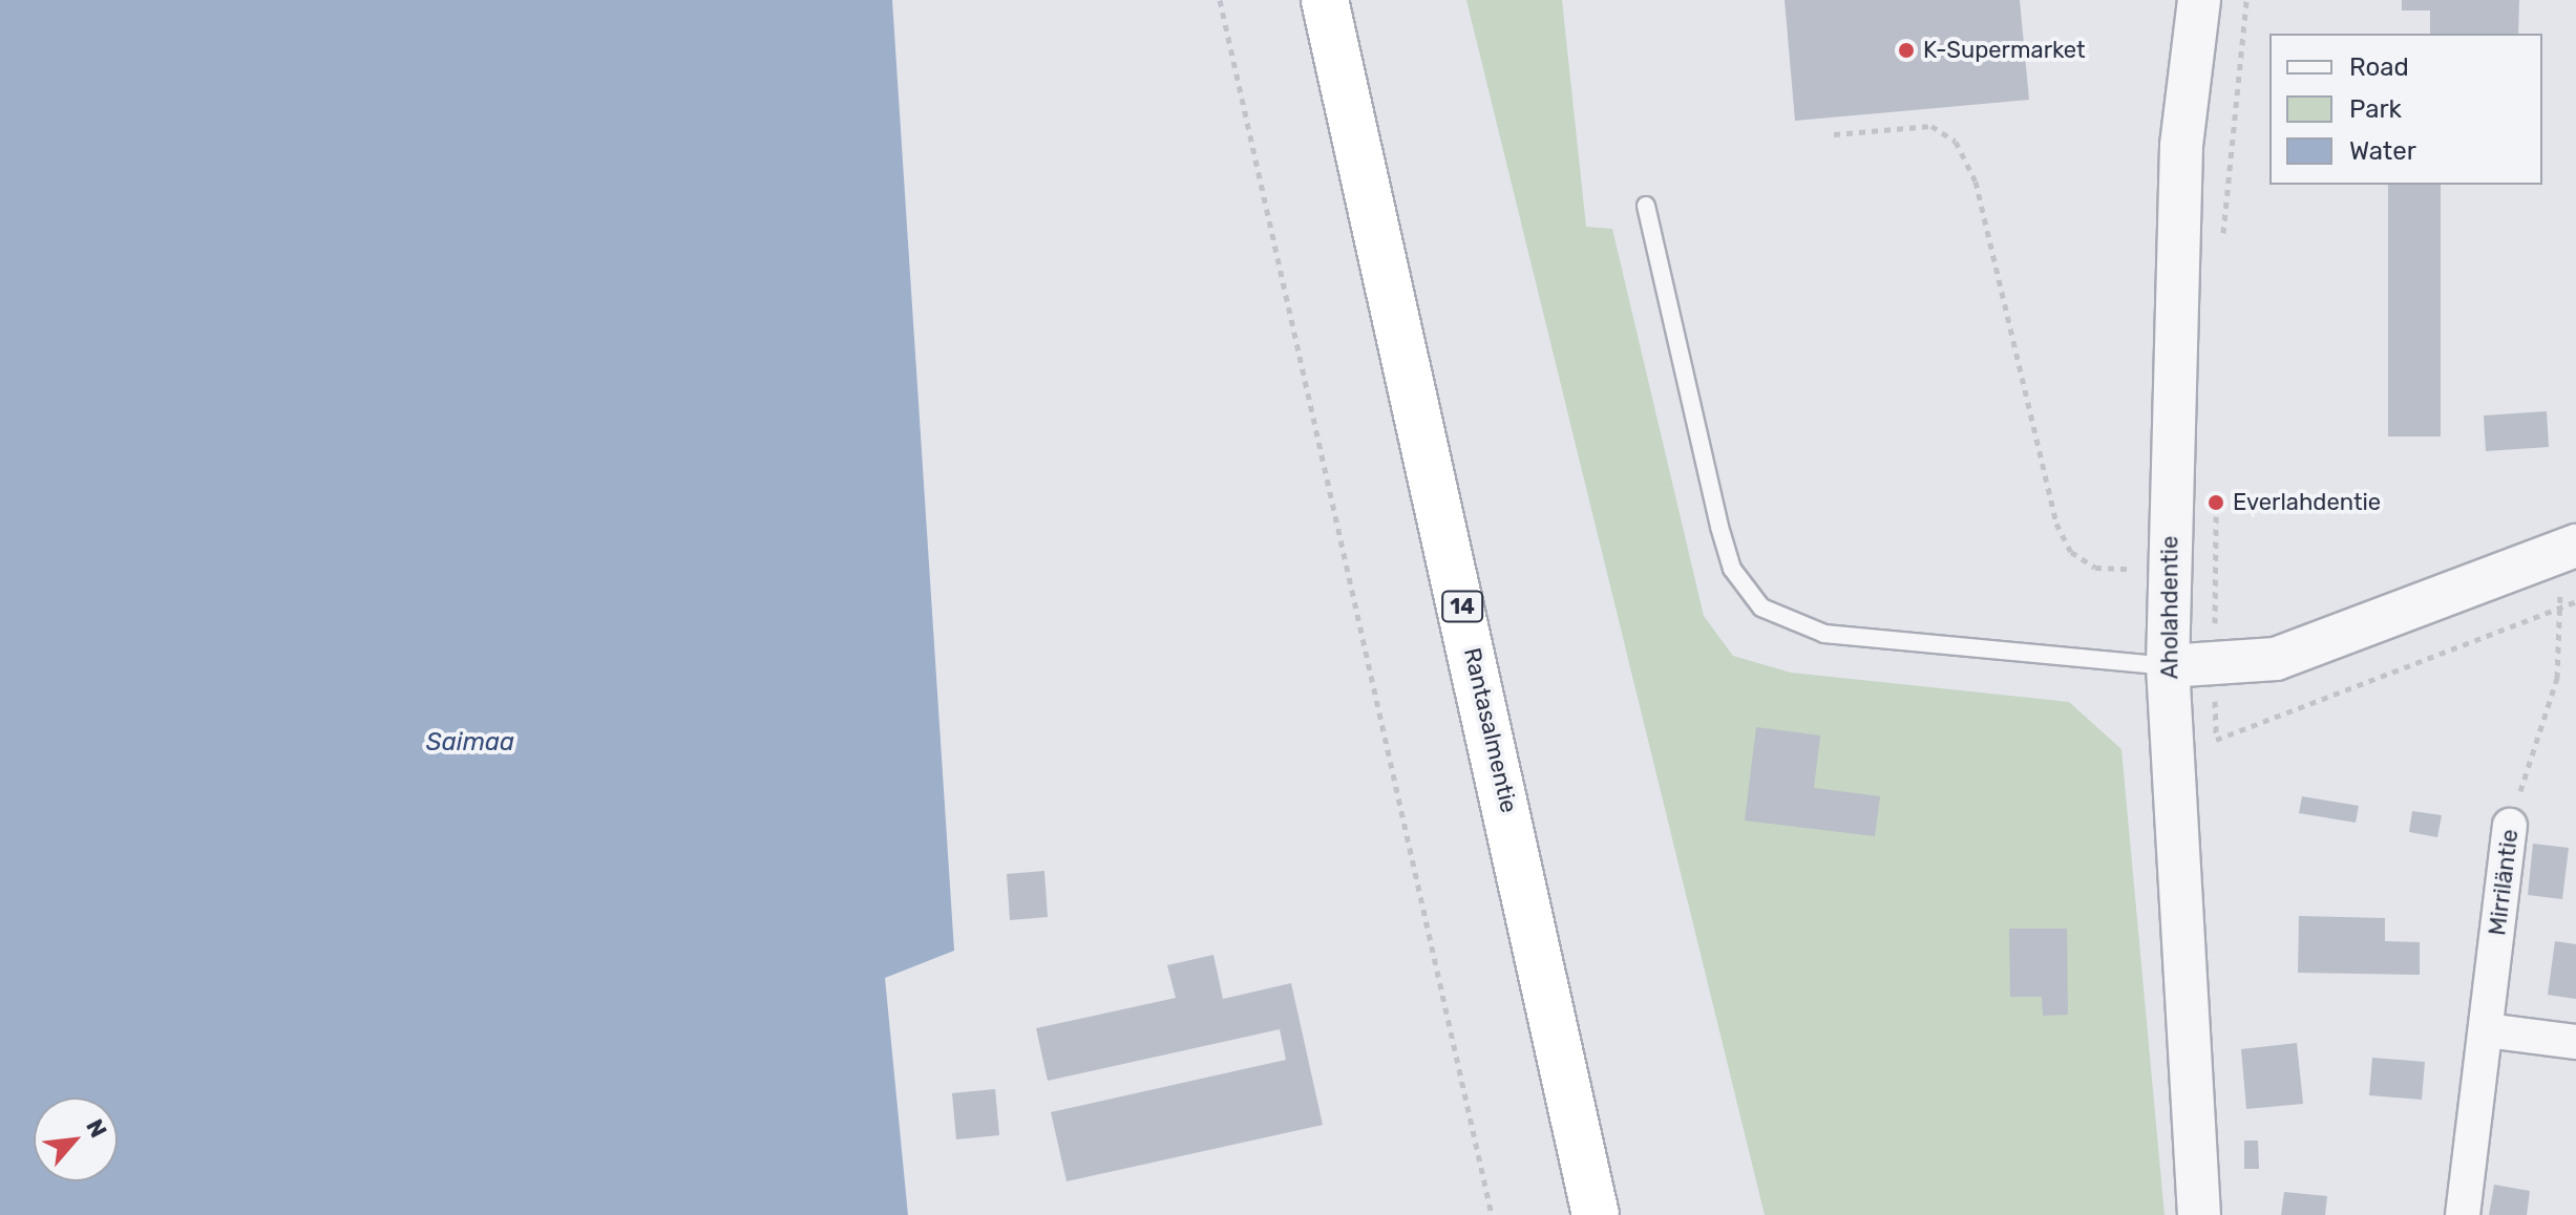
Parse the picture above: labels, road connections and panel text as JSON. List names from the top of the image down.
{
  "streets": {
    "highway": ["14", "Rantasalmentie"],
    "street": ["Aholahdentie", "Mirriläntie"]
  },
  "water": ["Saimaa"],
  "places": ["K-Supermarket", "Everlahdentie"],
  "legend": ["Road", "Park", "Water"],
  "north": "top right"
}
